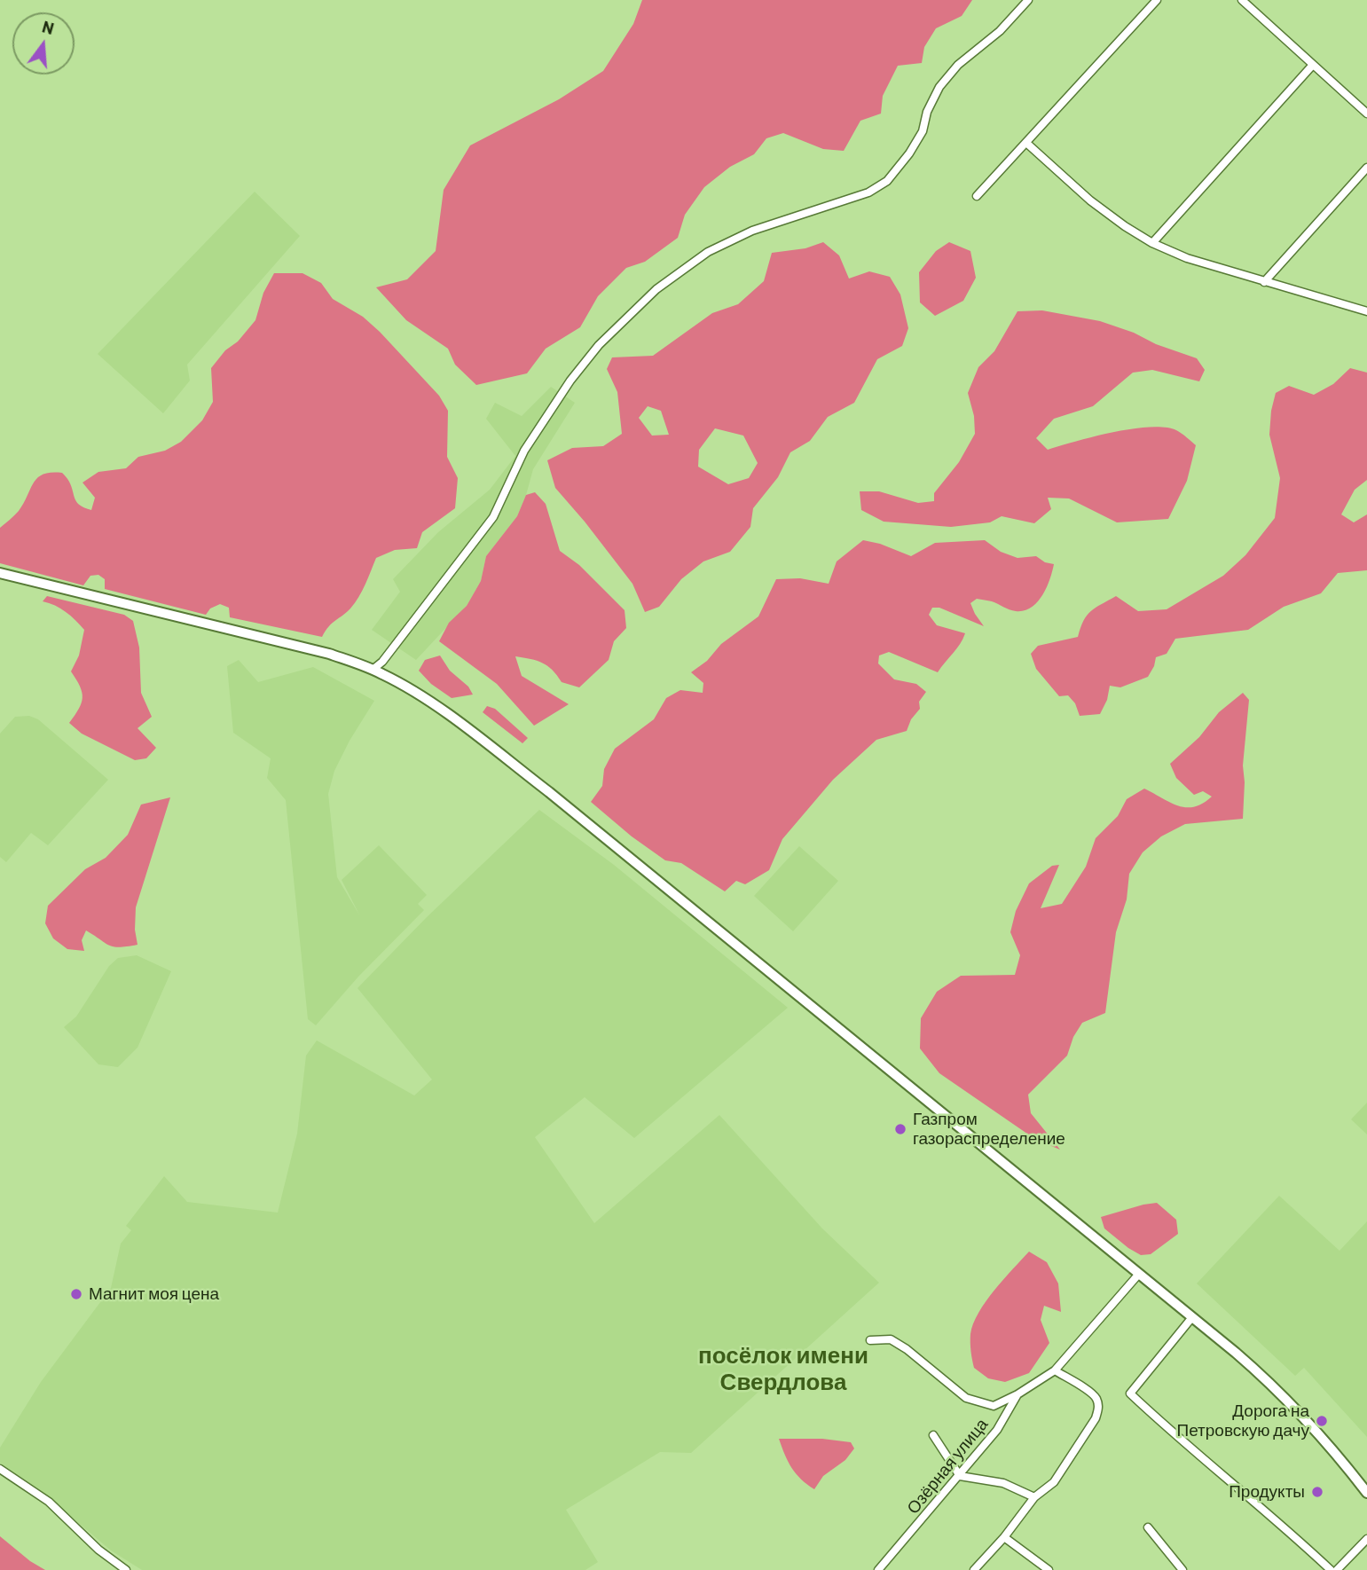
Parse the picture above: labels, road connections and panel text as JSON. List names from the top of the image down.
{
  "streets": {
    "street": ["Озёрная улица"]
  },
  "districts": ["посёлок имени Свердлова"],
  "places": [
    "Газпром газораспределение",
    "Магнит моя цена",
    "Дорога на Петровскую дачу",
    "Продукты"
  ],
  "north": "top"
}
